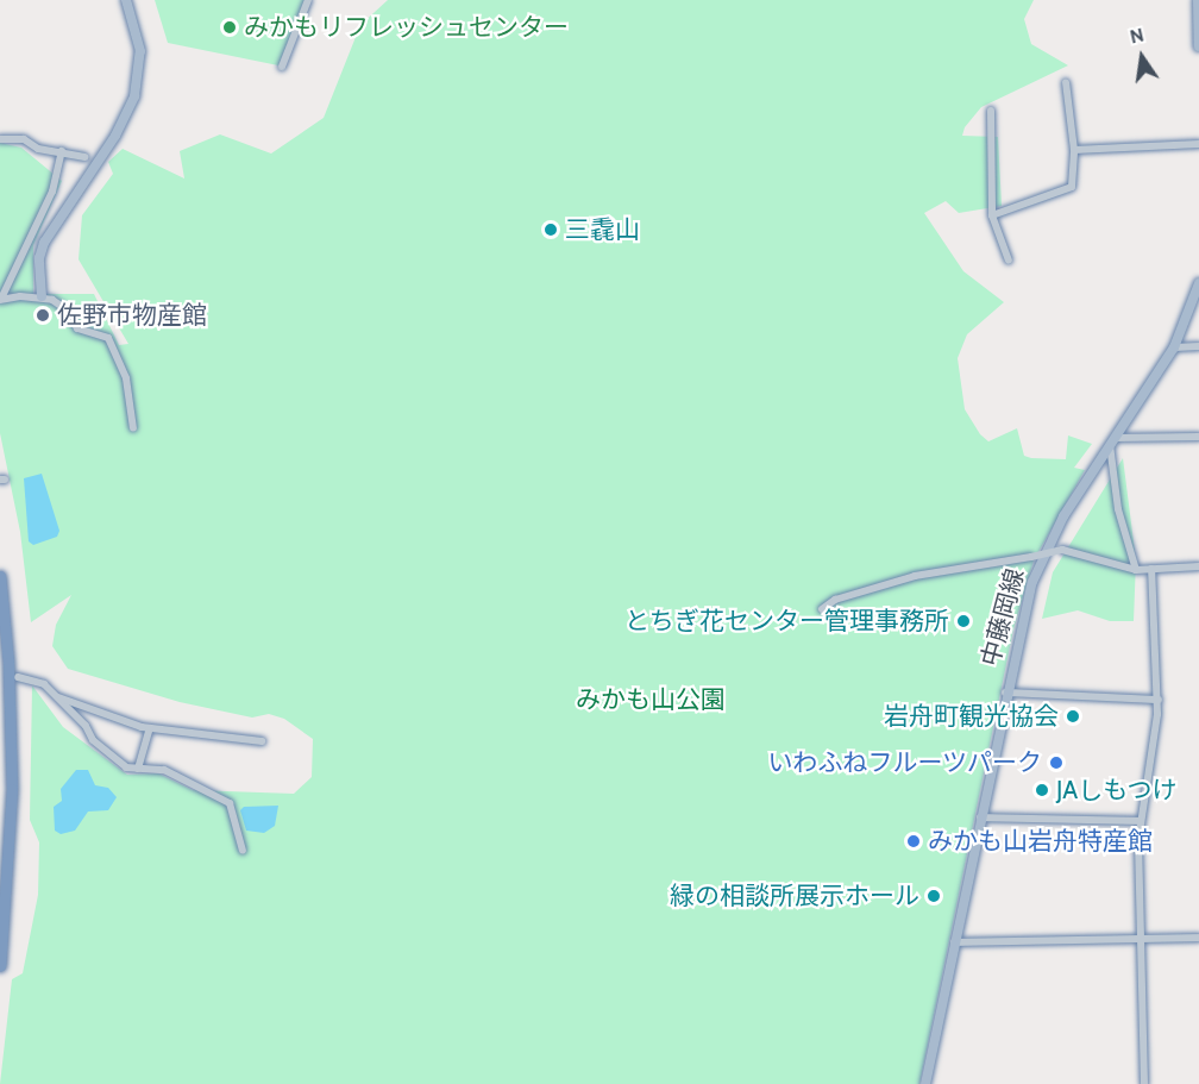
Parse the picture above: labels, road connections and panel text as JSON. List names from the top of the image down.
{
  "streets": {
    "main road": ["中藤岡線"]
  },
  "parks": ["みかも山公園"],
  "places": [
    "みかもリフレッシュセンター",
    "三毳山",
    "佐野市物産館",
    "とちぎ花センター管理事務所",
    "岩舟町観光協会",
    "いわふねフルーツパーク",
    "JAしもつけ",
    "みかも山岩舟特産館",
    "緑の相談所展示ホール"
  ],
  "north": "top"
}
